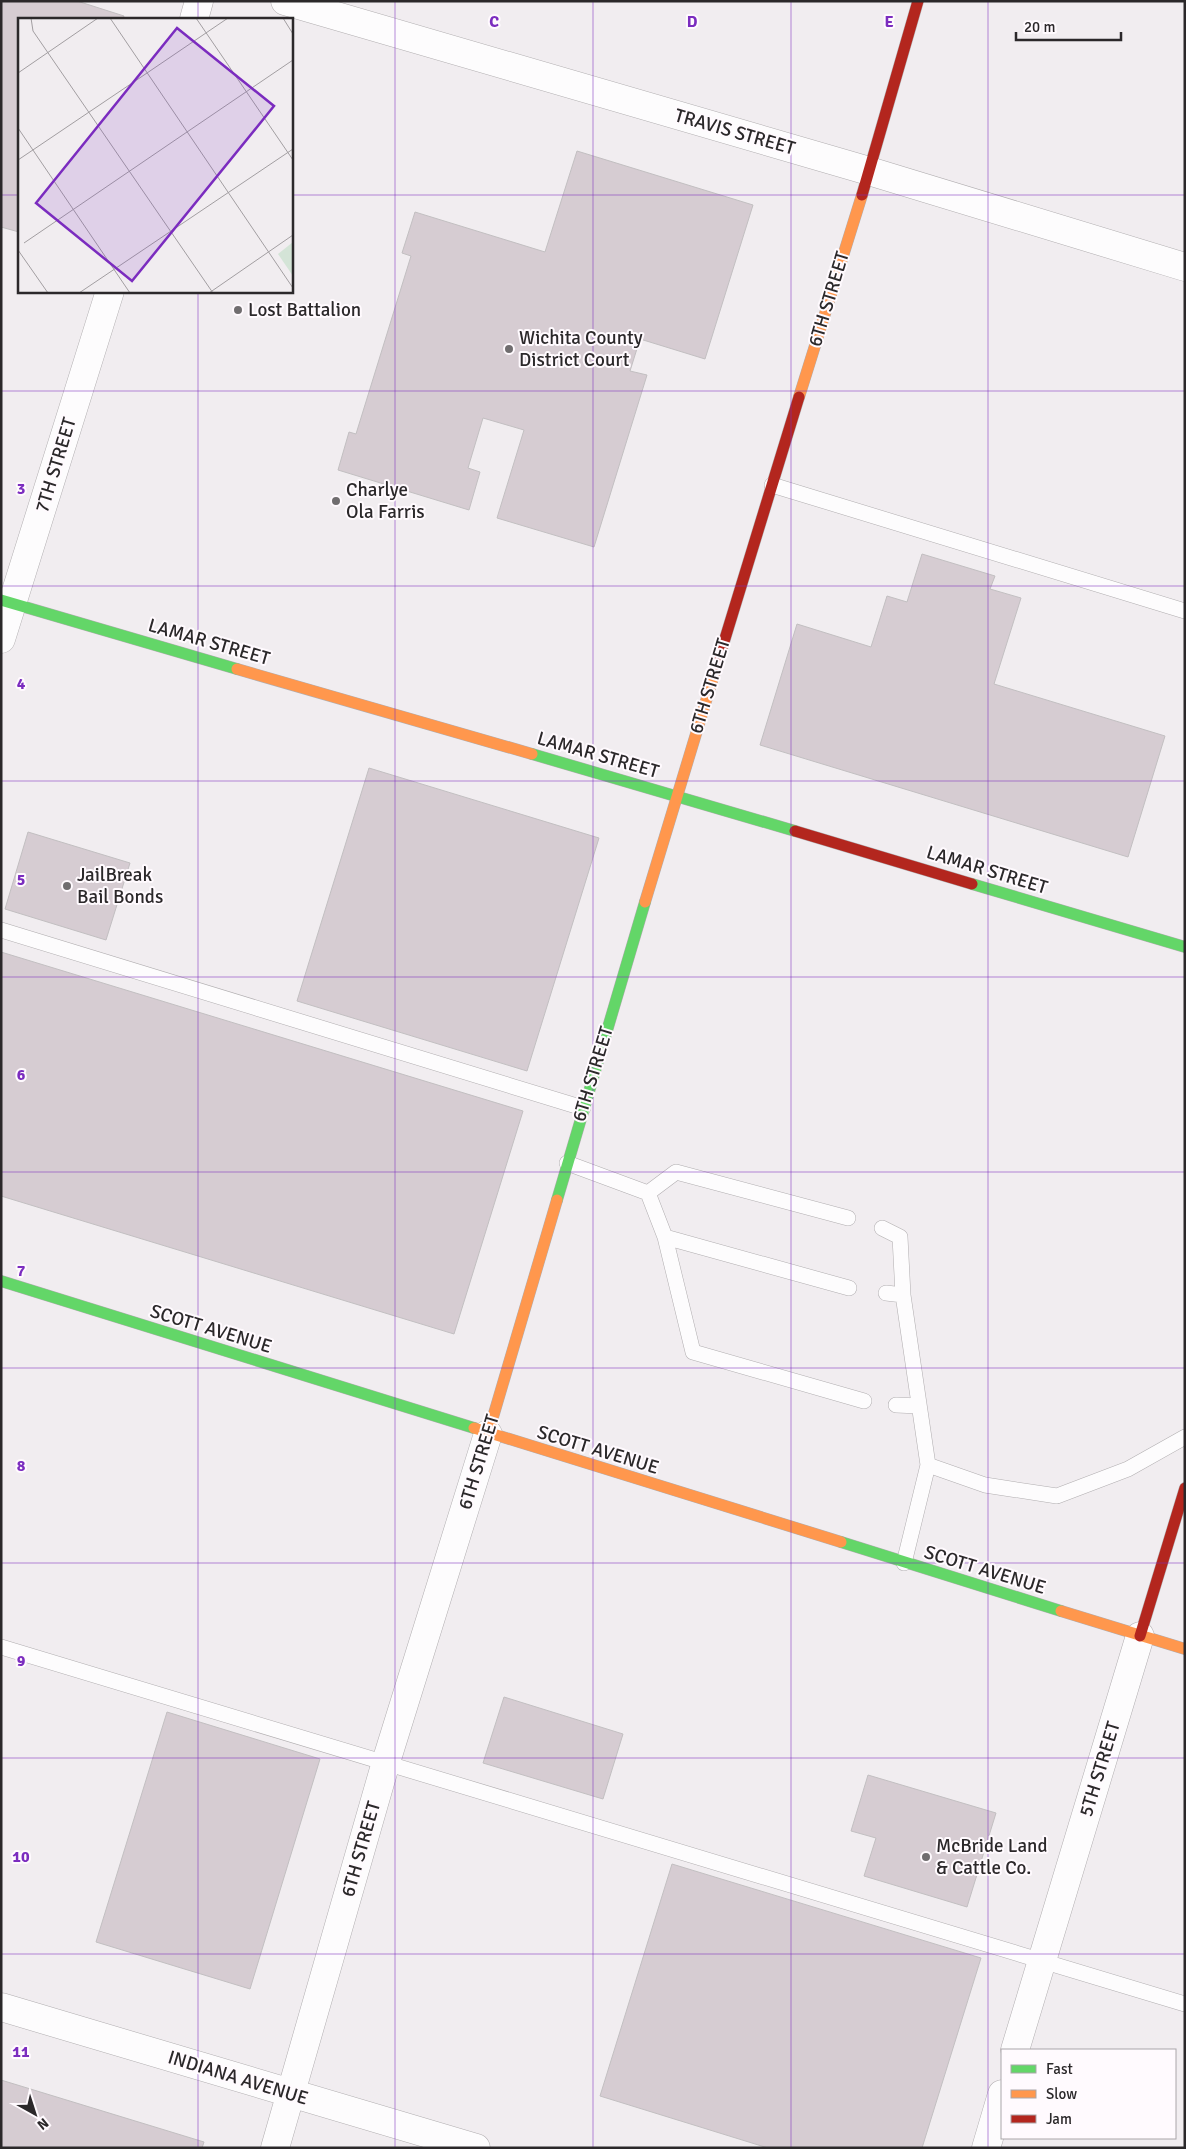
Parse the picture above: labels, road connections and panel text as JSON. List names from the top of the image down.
{
  "streets": {
    "main road": [
      "6TH STREET",
      "LAMAR STREET",
      "SCOTT AVENUE",
      "5TH STREET"
    ],
    "street": ["TRAVIS STREET", "7TH STREET", "INDIANA AVENUE"]
  },
  "crossings": [
    ["TRAVIS STREET", "6TH STREET"],
    ["6TH STREET", "LAMAR STREET"],
    ["6TH STREET", "SCOTT AVENUE"],
    ["6TH STREET", "INDIANA AVENUE"],
    ["7TH STREET", "LAMAR STREET"],
    ["SCOTT AVENUE", "5TH STREET"]
  ],
  "places": [
    "Lost Battalion",
    "Wichita County District Court",
    "Charlye Ola Farris",
    "JailBreak Bail Bonds",
    "McBride Land & Cattle Co."
  ],
  "legend": ["Fast", "Slow", "Jam"],
  "scale_bar": "20 m",
  "north": "bottom right",
  "grid": {
    "columns": ["C", "D", "E"],
    "rows": [
      "3",
      "4",
      "5",
      "6",
      "7",
      "8",
      "9",
      "10",
      "11"
    ]
  }
}
